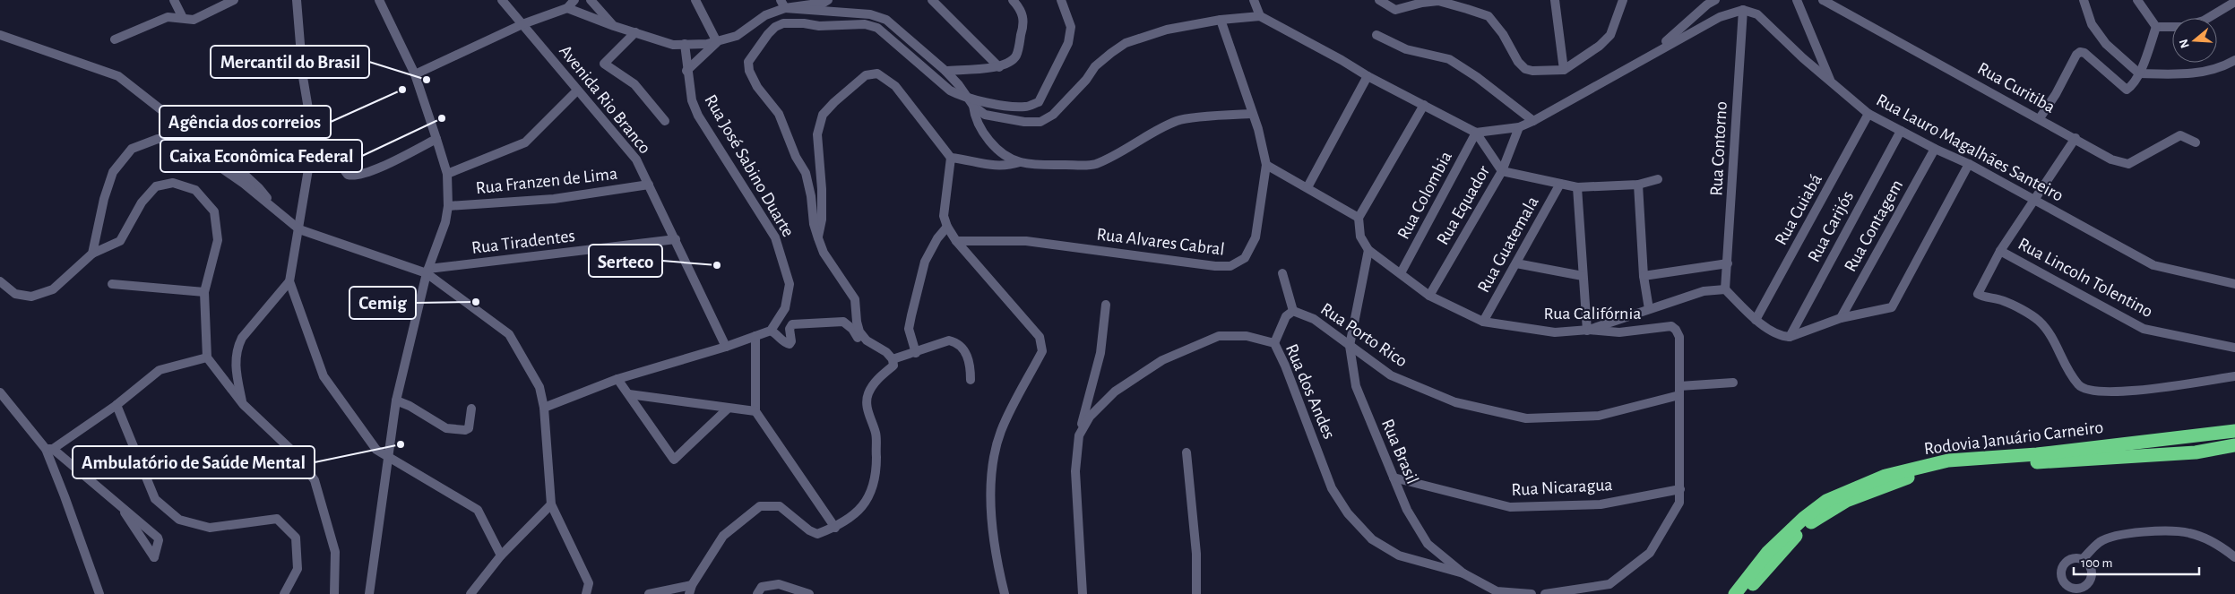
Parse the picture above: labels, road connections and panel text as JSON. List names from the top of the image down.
{
  "streets": {
    "highway": ["Rodovia Januário Carneiro"],
    "street": [
      "Rua Curitiba",
      "Avenida Rio Branco",
      "Rua Lauro Magalhães Santeiro",
      "Rua Contorno",
      "Rua José Sabino Duarte",
      "Rua Franzen de Lima",
      "Rua Colombia",
      "Rua Equador",
      "Rua Cuiabá",
      "Rua Contagem",
      "Rua Carijós",
      "Rua Tiradentes",
      "Rua Alvares Cabral",
      "Rua Guatemala",
      "Rua Lincoln Tolentino",
      "Rua Califórnia",
      "Rua Porto Rico",
      "Rua dos Andes",
      "Rua Brasil",
      "Rua Nicaragua"
    ]
  },
  "crossings": [
    ["Avenida Rio Branco", "Rua Franzen de Lima"],
    ["Avenida Rio Branco", "Rua Tiradentes"],
    ["Rua Lauro Magalhães Santeiro", "Rua Contorno"],
    ["Rua Lauro Magalhães Santeiro", "Rua Cuiabá"],
    ["Rua Lauro Magalhães Santeiro", "Rua Contagem"],
    ["Rua Lauro Magalhães Santeiro", "Rua Carijós"],
    ["Rua Colombia", "Rua Califórnia"],
    ["Rua Equador", "Rua Califórnia"],
    ["Rua Guatemala", "Rua Califórnia"],
    ["Rua Califórnia", "Rua Porto Rico"],
    ["Rua Califórnia", "Rua Brasil"],
    ["Rua Porto Rico", "Rua dos Andes"],
    ["Rua Porto Rico", "Rua Brasil"],
    ["Rua dos Andes", "Rua Brasil"],
    ["Rua Brasil", "Rua Nicaragua"]
  ],
  "places": [
    "Mercantil do Brasil",
    "Agência dos correios",
    "Caixa Econômica Federal",
    "Serteco",
    "Cemig",
    "Ambulatório de Saúde Mental"
  ],
  "scale_bar": "100 m",
  "north": "left"
}
